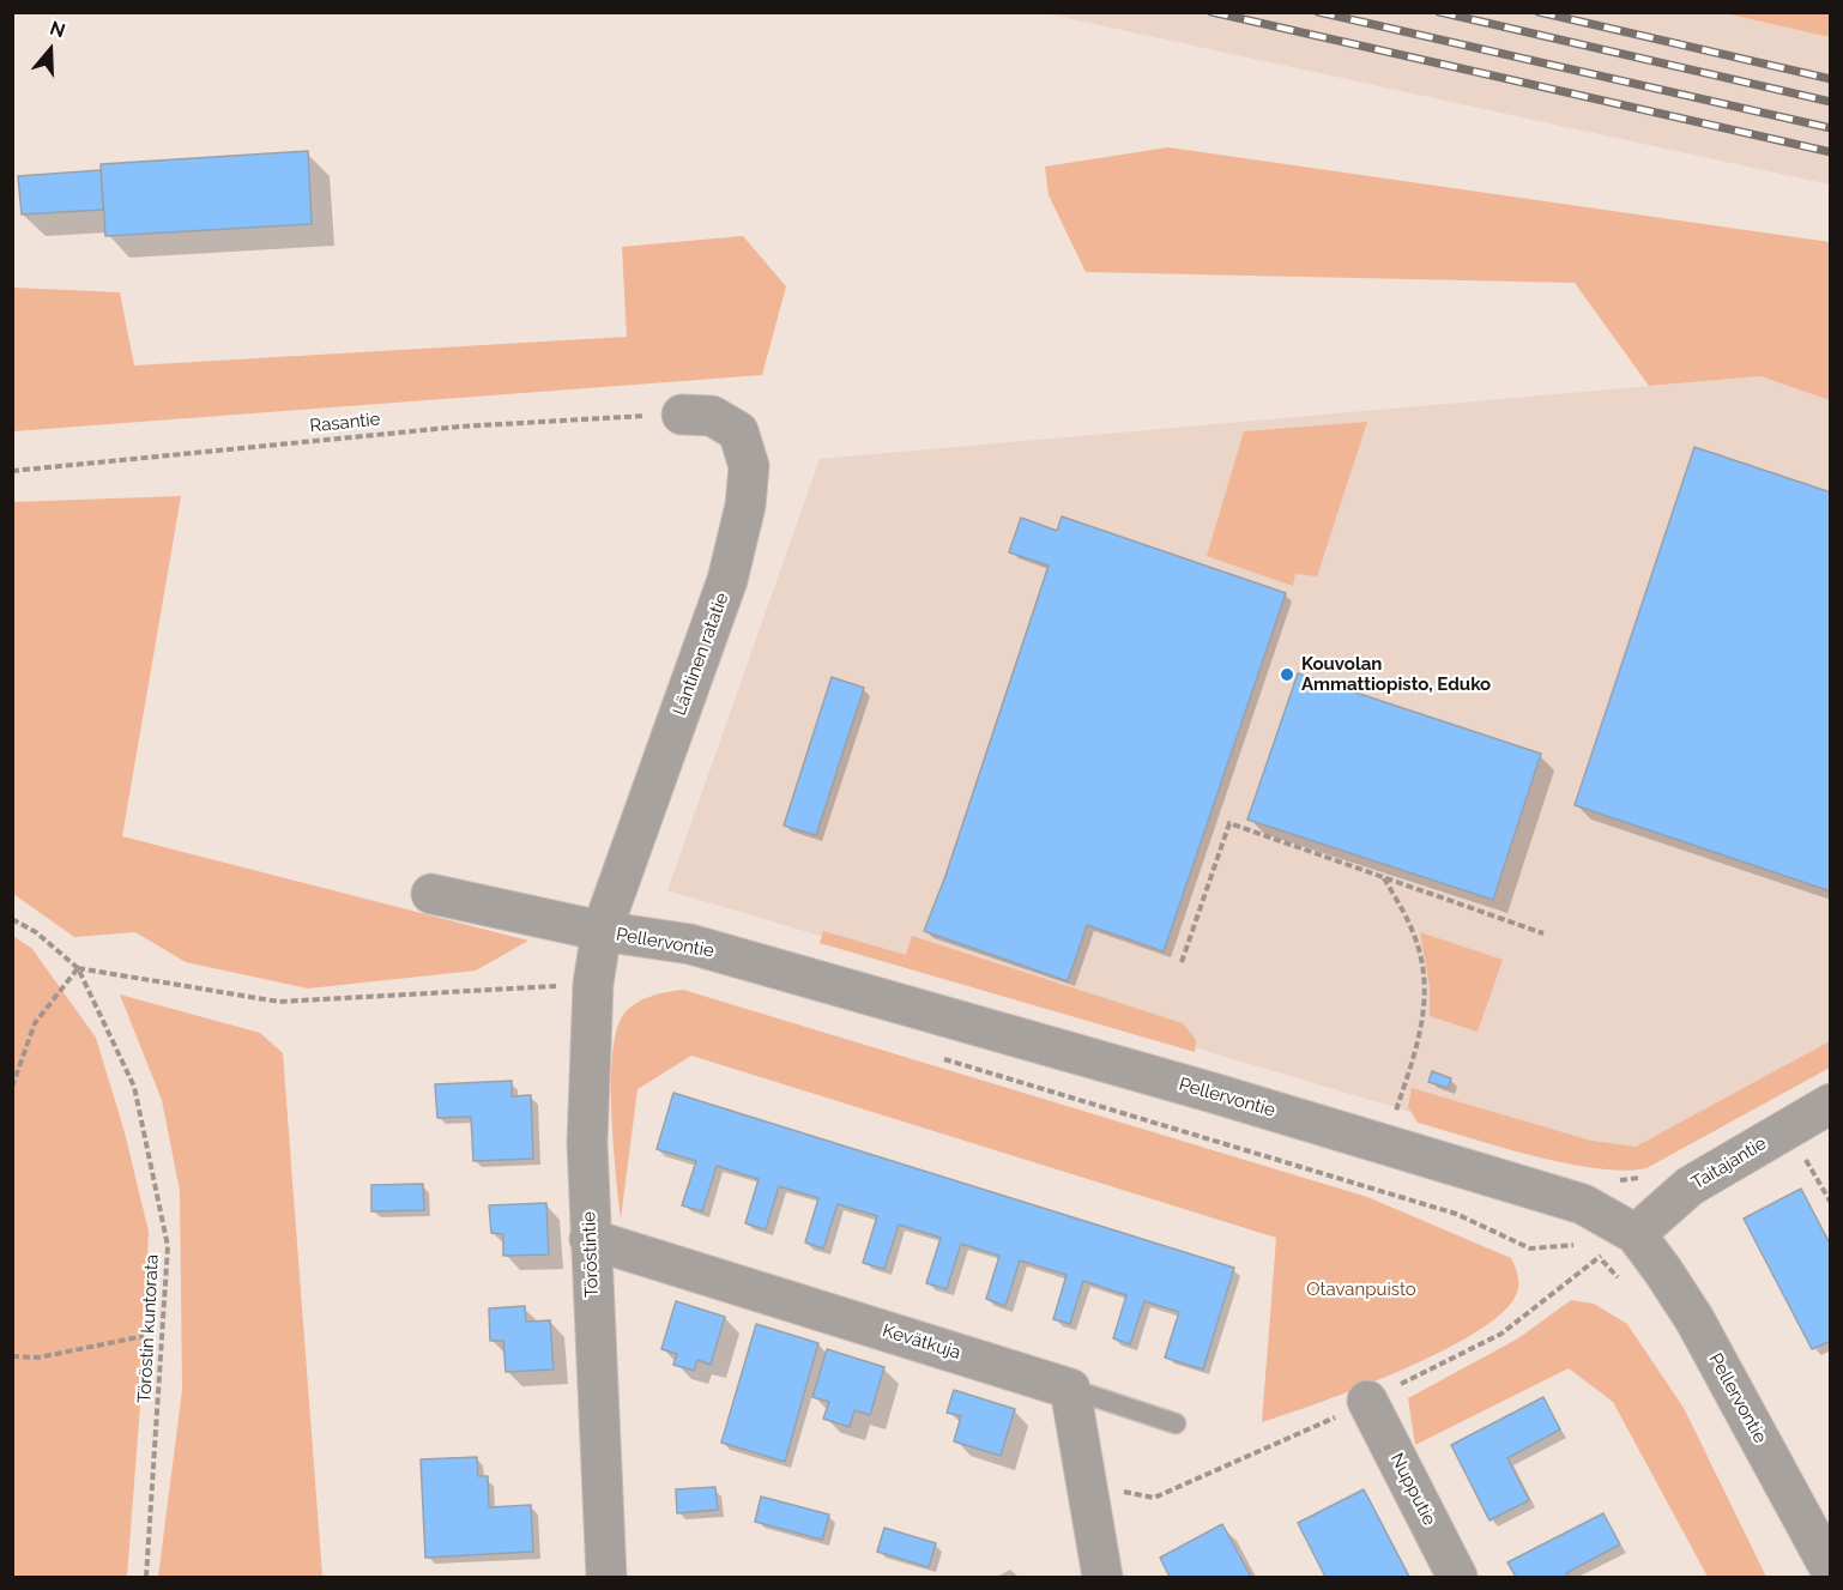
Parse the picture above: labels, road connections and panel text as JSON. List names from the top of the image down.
{
  "streets": {
    "street": [
      "Läntinen ratatie",
      "Pellervontie",
      "Taitajantie",
      "Töröstintie",
      "Kevätkuja",
      "Nupputie"
    ],
    "path": ["Rasantie", "Töröstin kuntorata"]
  },
  "crossings": [
    ["Rasantie", "Läntinen ratatie"],
    ["Läntinen ratatie", "Pellervontie"],
    ["Läntinen ratatie", "Töröstintie"],
    ["Pellervontie", "Taitajantie"],
    ["Pellervontie", "Töröstintie"],
    ["Töröstintie", "Kevätkuja"]
  ],
  "parks": ["Otavanpuisto"],
  "places": ["Kouvolan Ammattiopisto, Eduko"],
  "north": "top"
}
